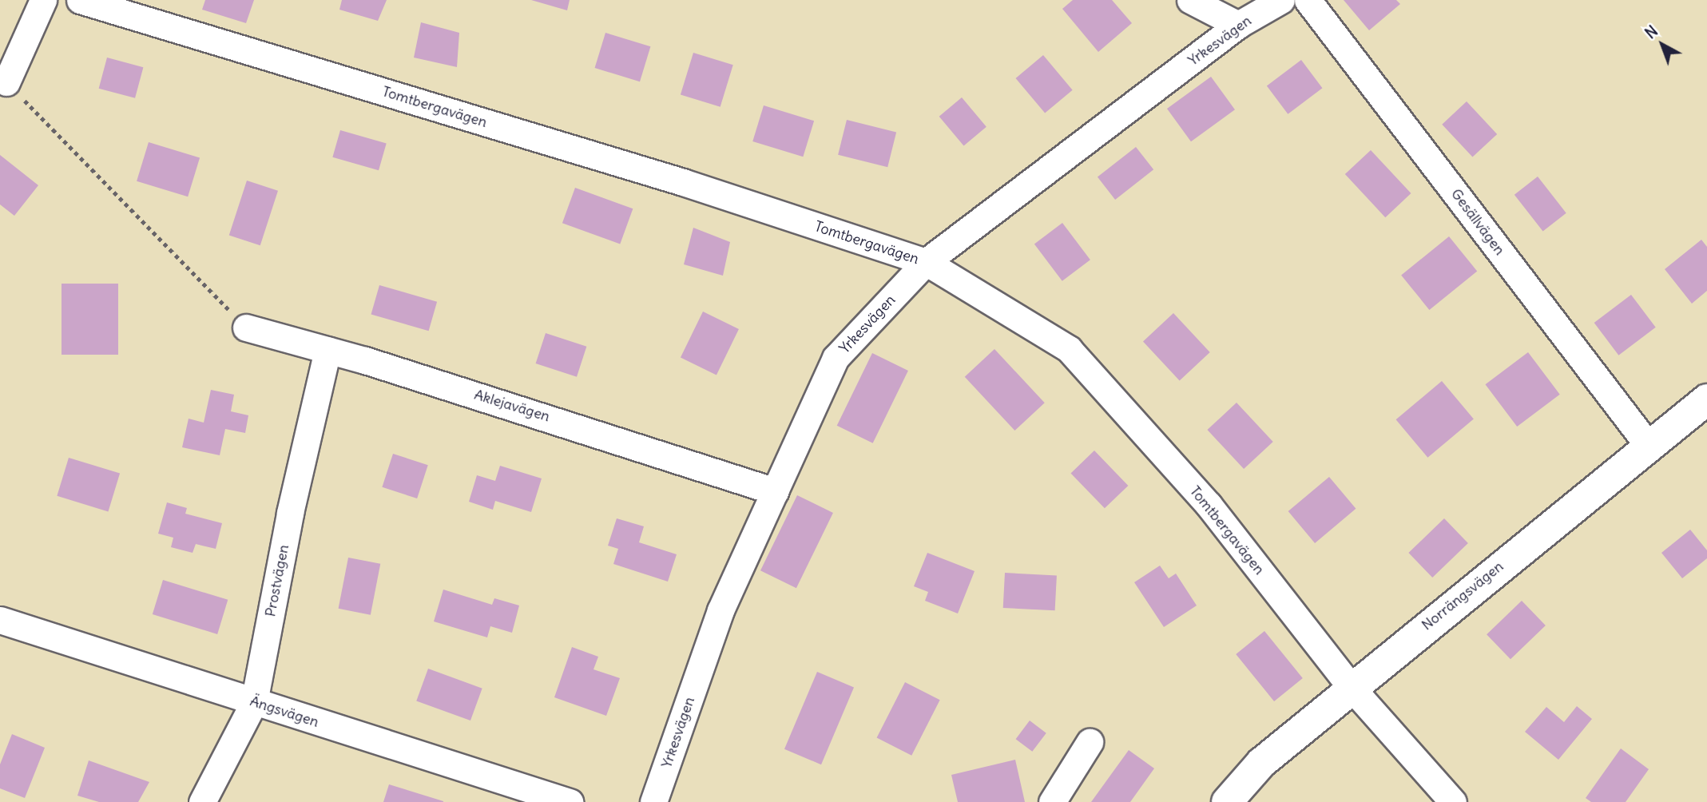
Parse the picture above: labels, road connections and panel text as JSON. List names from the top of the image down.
{
  "streets": {
    "street": [
      "Yrkesvägen",
      "Tomtbergavägen",
      "Gesällvägen",
      "Aklejavägen",
      "Prostvägen",
      "Norrängsvägen",
      "Ängsvägen"
    ]
  },
  "crossings": [
    ["Yrkesvägen", "Tomtbergavägen"],
    ["Yrkesvägen", "Aklejavägen"],
    ["Tomtbergavägen", "Norrängsvägen"],
    ["Gesällvägen", "Norrängsvägen"],
    ["Aklejavägen", "Prostvägen"],
    ["Prostvägen", "Ängsvägen"]
  ],
  "north": "top left"
}
